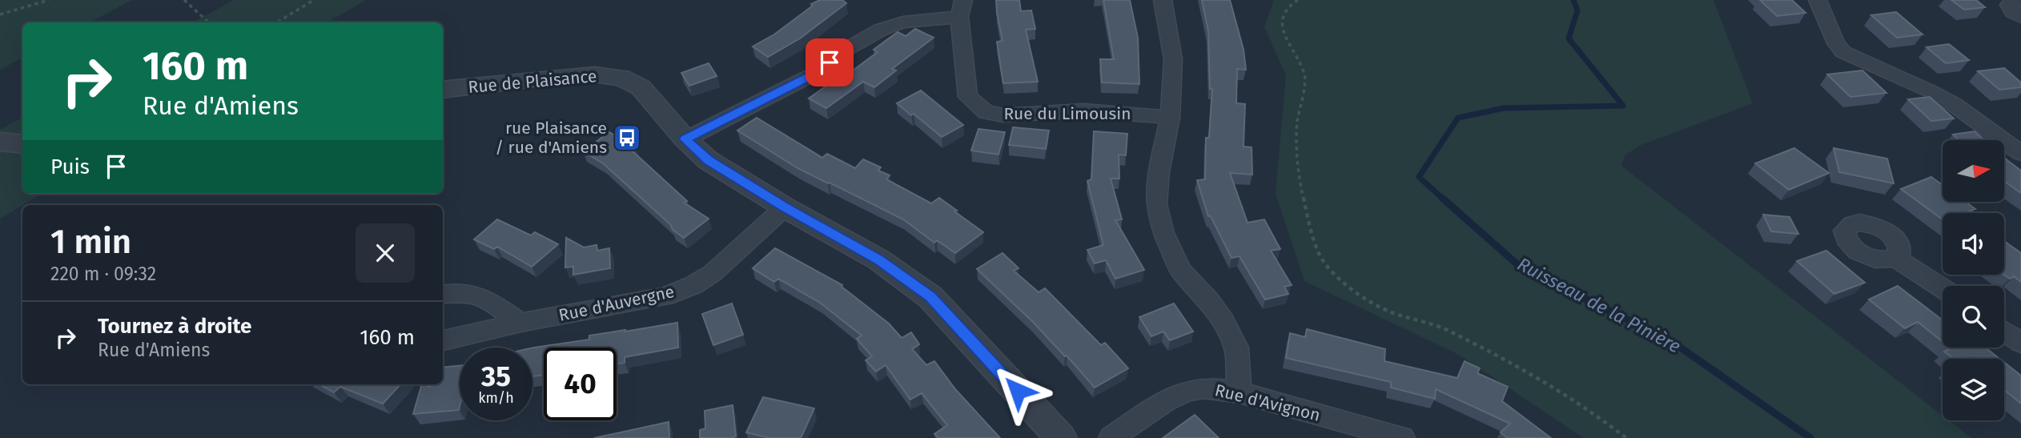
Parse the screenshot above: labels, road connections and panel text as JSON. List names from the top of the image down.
{
  "streets": {
    "street": [
      "Rue de Plaisance",
      "Rue du Limousin",
      "Rue d'Auvergne",
      "Rue d'Avignon"
    ]
  },
  "crossings": [
    ["Rue de Plaisance", "Rue d'Auvergne"]
  ],
  "water": ["Ruisseau de la Pinière"],
  "places": {
    "bus stop": ["rue Plaisance / rue d'Amiens"]
  },
  "north": "right",
  "page": {
    "turn": ["160 m", "Rue d'Amiens"],
    "then": "Puis",
    "heading": ["1 min", "220 m · 09:32"],
    "list": [
      {
        "name": "Tournez à droite",
        "note": "Rue d'Amiens",
        "value": "160 m"
      }
    ],
    "speed": "35 km/h",
    "limit": "40"
  }
}
